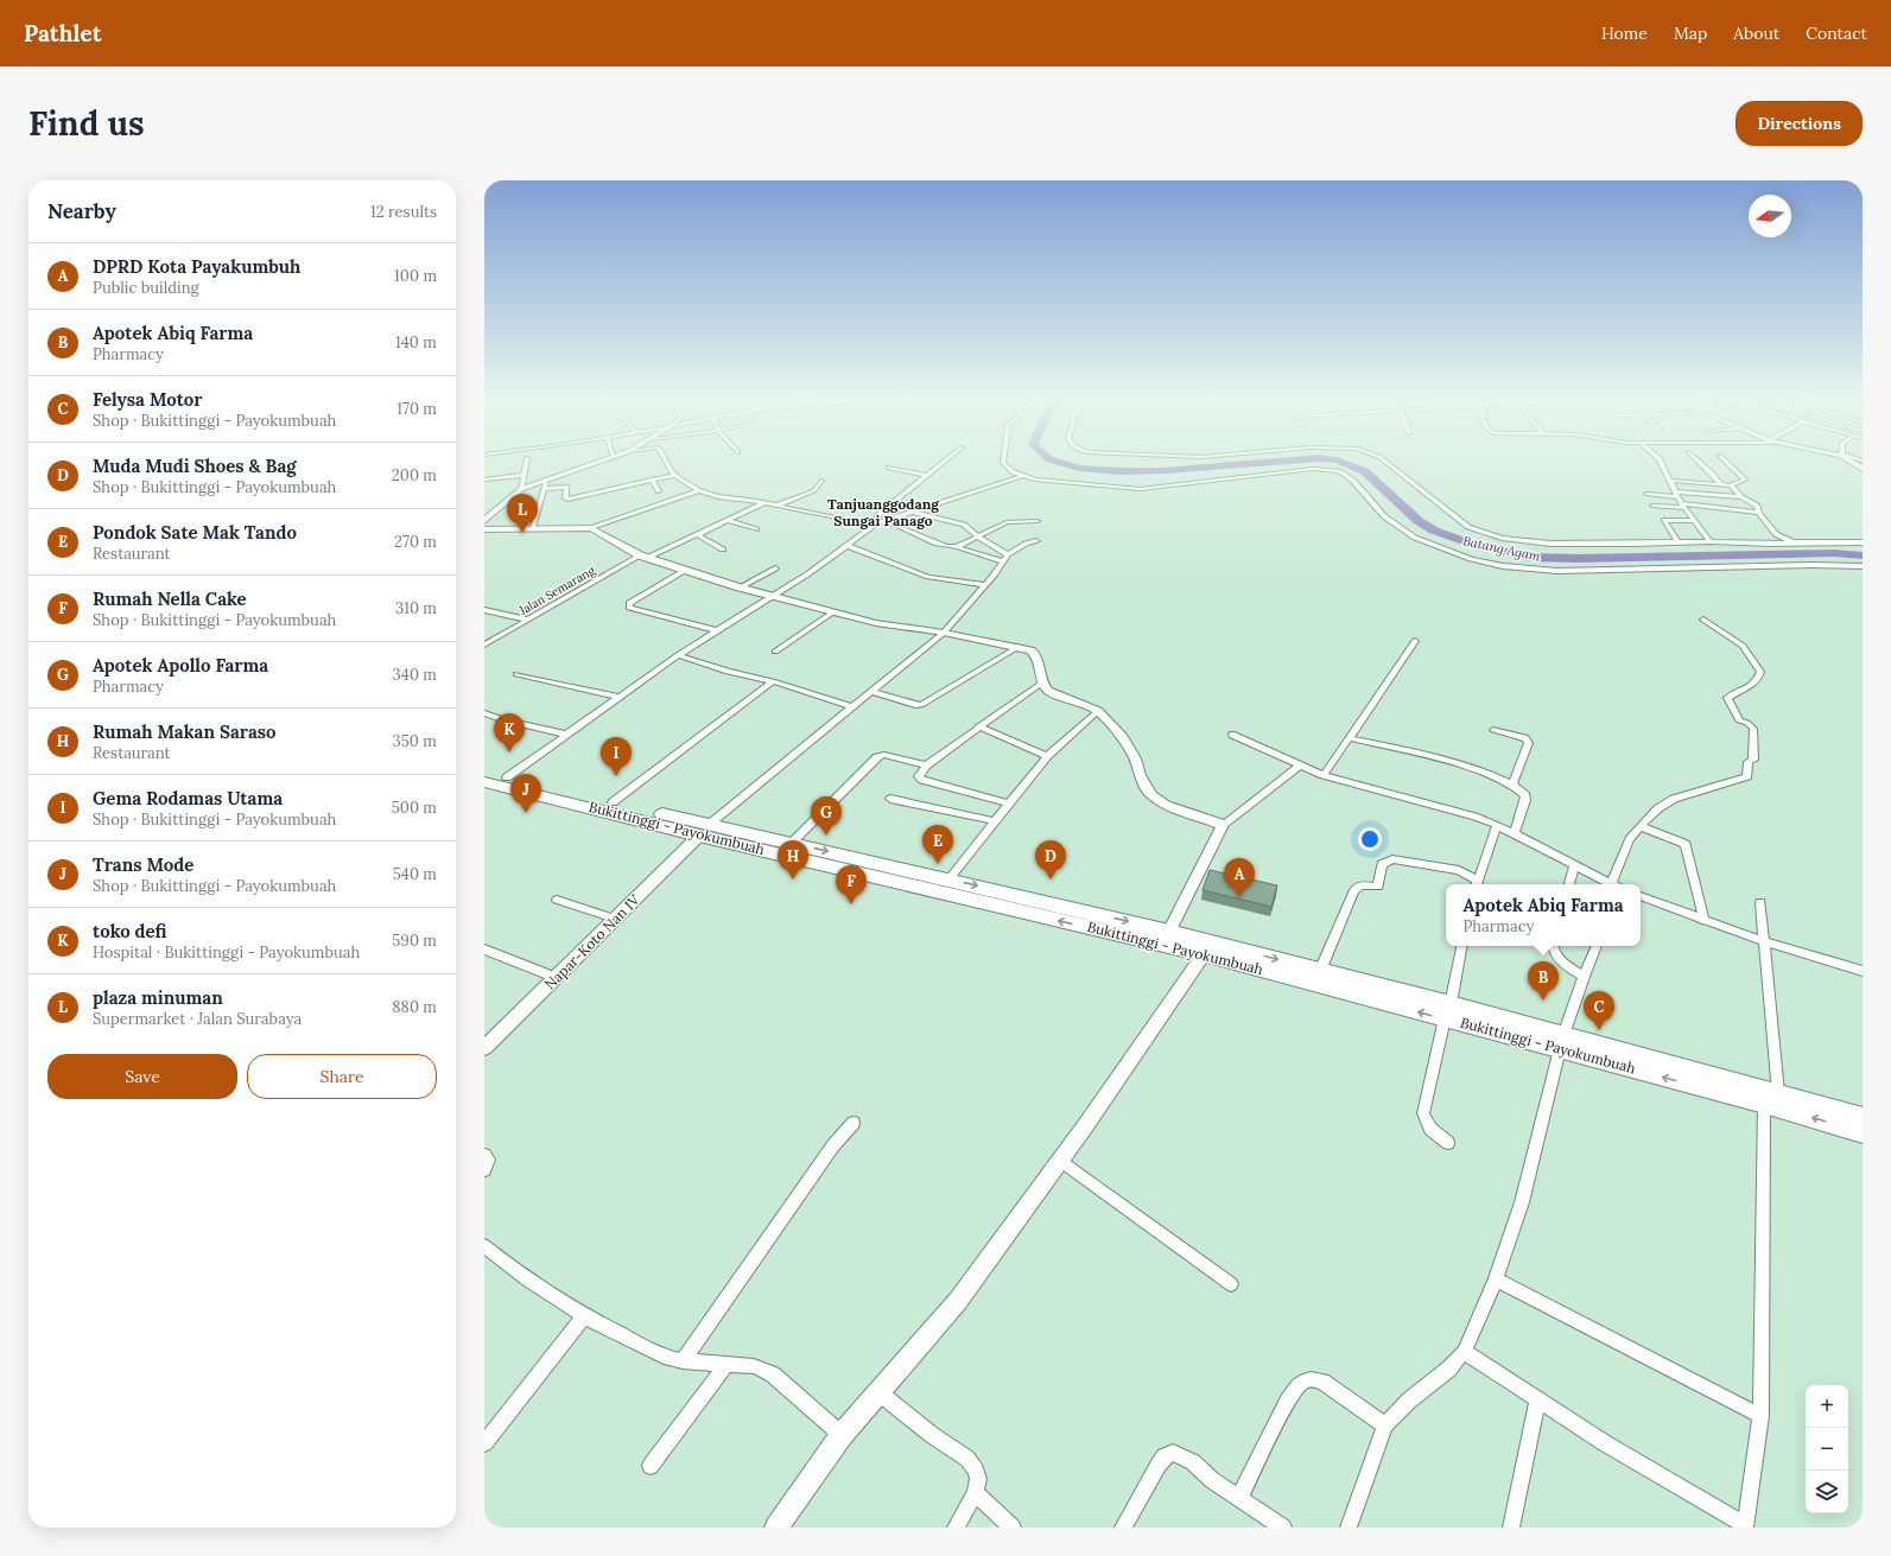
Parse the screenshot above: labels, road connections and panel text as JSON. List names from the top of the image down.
{
  "streets": {
    "highway": ["Bukittinggi - Payokumbuah"],
    "street": ["Jalan Semarang", "Napar-Koto Nan IV"]
  },
  "crossings": [
    ["Bukittinggi - Payokumbuah", "Napar-Koto Nan IV"]
  ],
  "districts": ["Tanjuanggodang Sungai Panago"],
  "water": ["Batang Agam"],
  "north": "left",
  "page": {
    "header": "Pathlet",
    "nav": [
      "Home",
      "Map",
      "About",
      "Contact"
    ],
    "buttons": [
      "Directions",
      ["Save", "Share"]
    ],
    "title": "Find us",
    "heading": ["Nearby", "12 results"],
    "list": [
      {
        "mark": "A",
        "name": "DPRD Kota Payakumbuh",
        "note": "Public building",
        "value": "100 m"
      },
      {
        "mark": "B",
        "name": "Apotek Abiq Farma",
        "note": "Pharmacy",
        "value": "140 m"
      },
      {
        "mark": "C",
        "name": "Felysa Motor",
        "note": "Shop · Bukittinggi - Payokumbuah",
        "value": "170 m"
      },
      {
        "mark": "D",
        "name": "Muda Mudi Shoes & Bag",
        "note": "Shop · Bukittinggi - Payokumbuah",
        "value": "200 m"
      },
      {
        "mark": "E",
        "name": "Pondok Sate Mak Tando",
        "note": "Restaurant",
        "value": "270 m"
      },
      {
        "mark": "F",
        "name": "Rumah Nella Cake",
        "note": "Shop · Bukittinggi - Payokumbuah",
        "value": "310 m"
      },
      {
        "mark": "G",
        "name": "Apotek Apollo Farma",
        "note": "Pharmacy",
        "value": "340 m"
      },
      {
        "mark": "H",
        "name": "Rumah Makan Saraso",
        "note": "Restaurant",
        "value": "350 m"
      },
      {
        "mark": "I",
        "name": "Gema Rodamas Utama",
        "note": "Shop · Bukittinggi - Payokumbuah",
        "value": "500 m"
      },
      {
        "mark": "J",
        "name": "Trans Mode",
        "note": "Shop · Bukittinggi - Payokumbuah",
        "value": "540 m"
      },
      {
        "mark": "K",
        "name": "toko defi",
        "note": "Hospital · Bukittinggi - Payokumbuah",
        "value": "590 m"
      },
      {
        "mark": "L",
        "name": "plaza minuman",
        "note": "Supermarket · Jalan Surabaya",
        "value": "880 m"
      }
    ],
    "pins": [
      "L",
      "K",
      "I",
      "J",
      "G",
      "E",
      "D",
      "H",
      "A",
      "F",
      "B",
      "C"
    ],
    "popup": ["Apotek Abiq Farma", "Pharmacy"],
    "map_buttons": ["+", "−"]
  }
}
